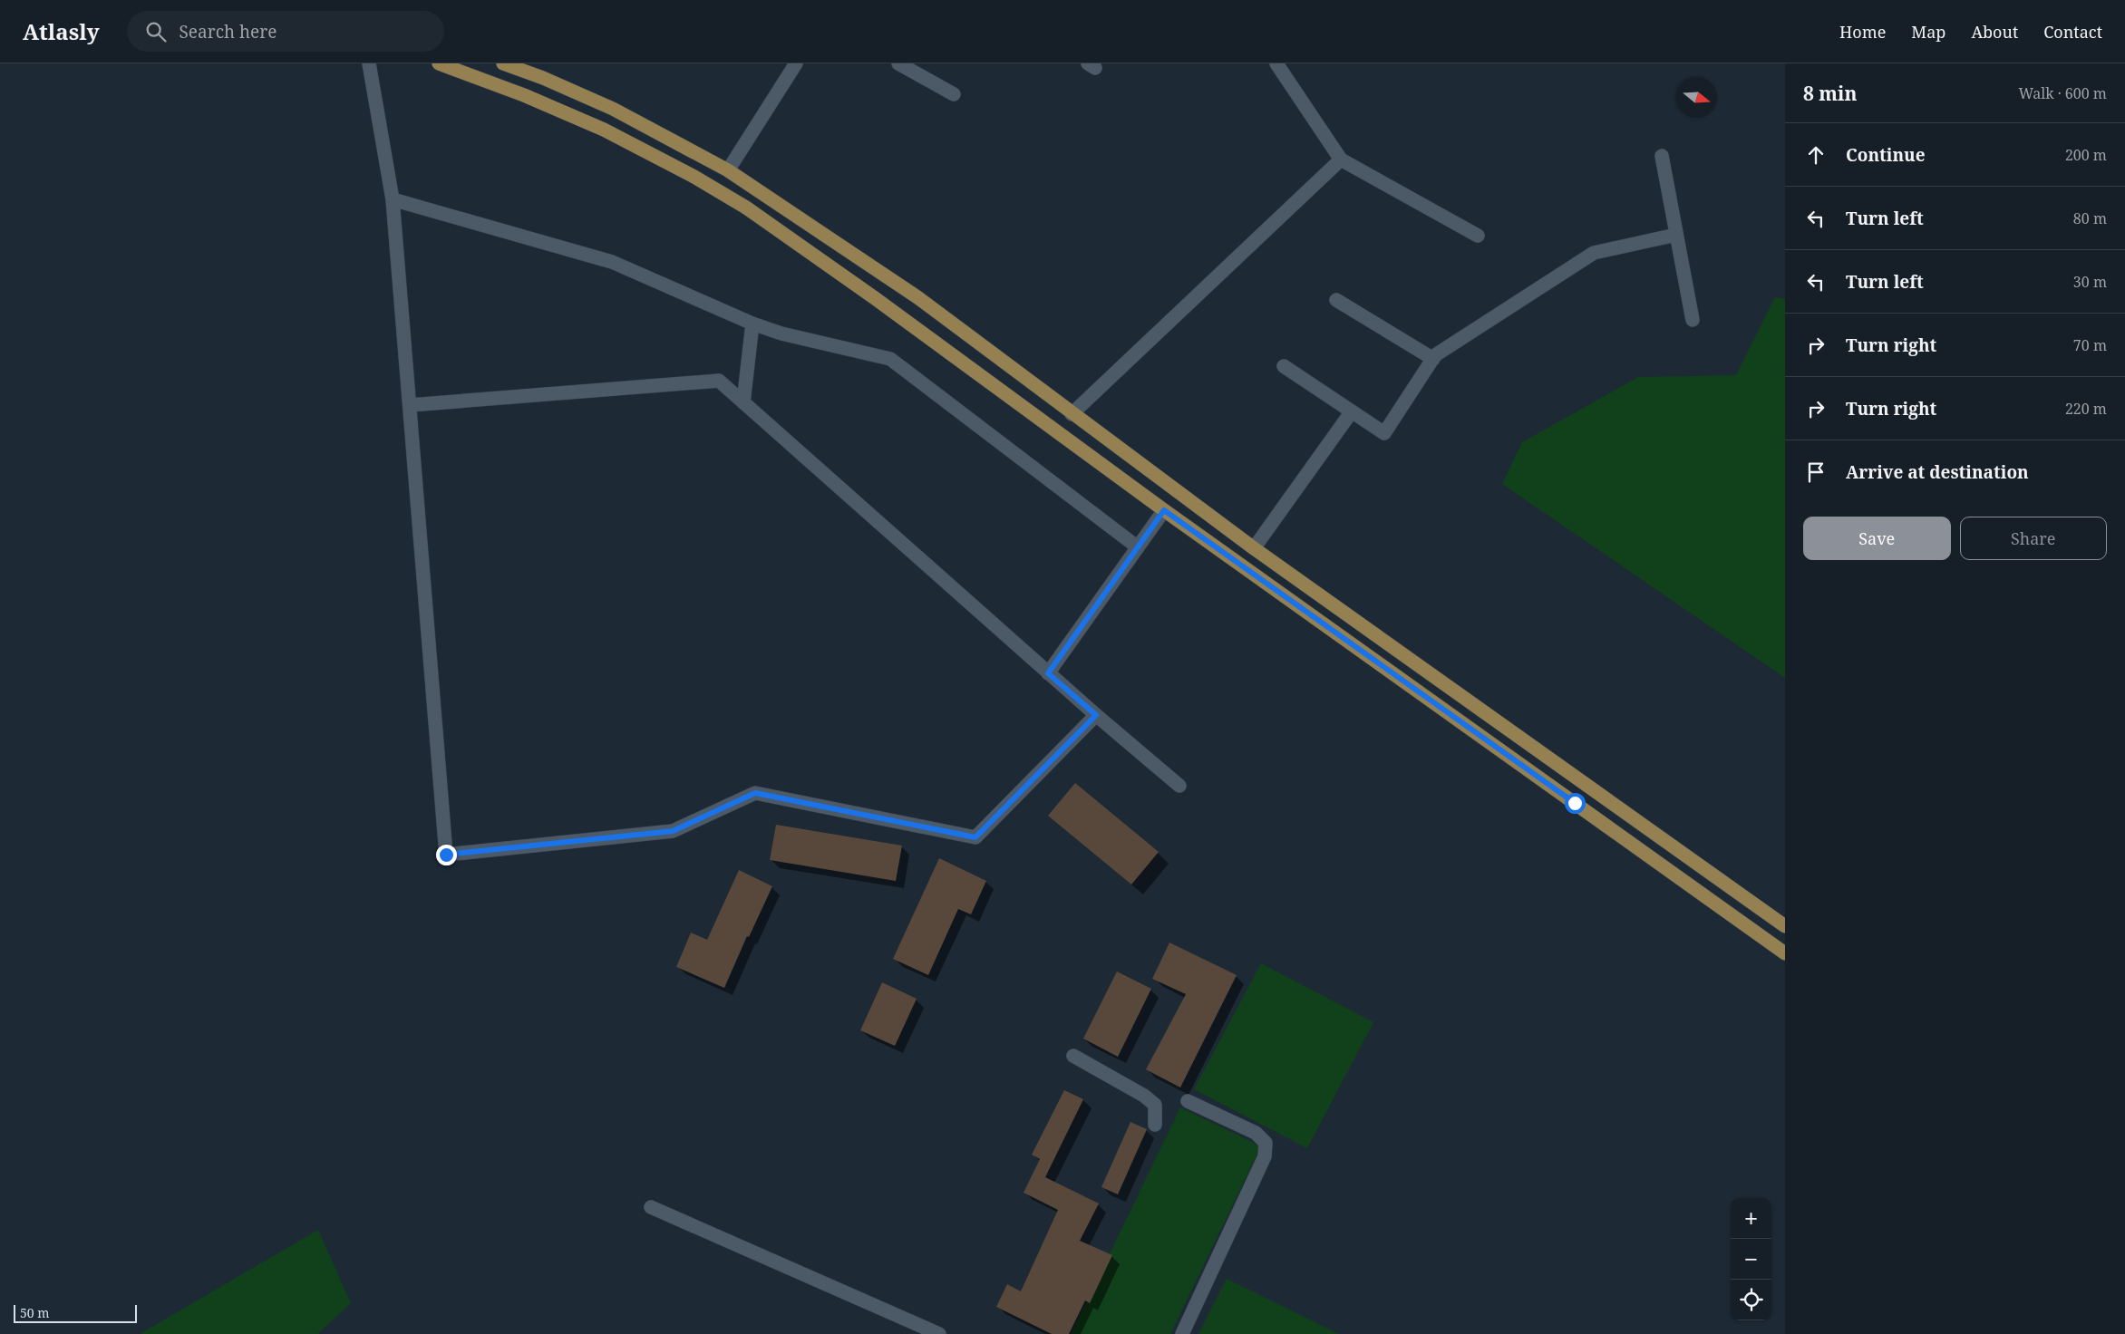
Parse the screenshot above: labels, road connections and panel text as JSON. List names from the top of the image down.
{
  "scale_bar": "50 m",
  "north": "right",
  "page": {
    "header": "Atlasly",
    "search": "Search here",
    "nav": [
      "Home",
      "Map",
      "About",
      "Contact"
    ],
    "heading": ["8 min", "Walk · 600 m"],
    "list": [
      ["Continue", "200 m"],
      ["Turn left", "80 m"],
      ["Turn left", "30 m"],
      ["Turn right", "70 m"],
      ["Turn right", "220 m"],
      "Arrive at destination"
    ],
    "buttons": ["Save", "Share"],
    "map_buttons": ["+", "−"],
    "scale": "50 m"
  }
}
